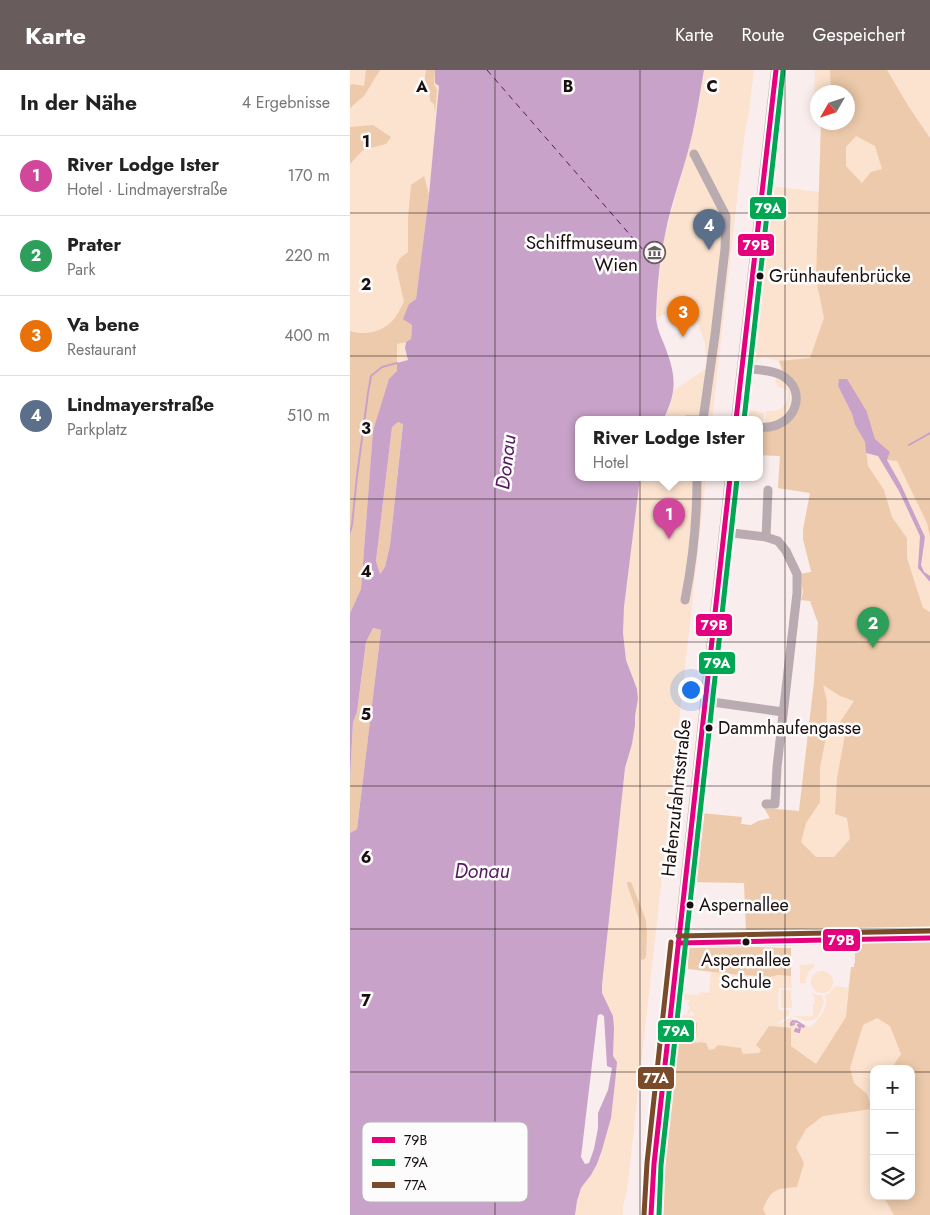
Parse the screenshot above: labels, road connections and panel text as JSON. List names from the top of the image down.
{
  "streets": {
    "main road": ["Hafenzufahrtsstraße"]
  },
  "water": ["Donau"],
  "places": {
    "museum": ["Schiffmuseum Wien"],
    "other": [
      "Grünhaufenbrücke",
      "Dammhaufengasse",
      "Aspernallee",
      "Aspernallee Schule"
    ]
  },
  "lines": ["transit line 79B", "transit line 79A", "transit line 77A"],
  "legend": ["79B", "79A", "77A"],
  "north": "bottom left",
  "page": {
    "header": "Karte",
    "nav": ["Karte", "Route", "Gespeichert"],
    "heading": ["In der Nähe", "4 Ergebnisse"],
    "list": [
      {
        "mark": "1",
        "name": "River Lodge Ister",
        "note": "Hotel · Lindmayerstraße",
        "value": "170 m"
      },
      {
        "mark": "2",
        "name": "Prater",
        "note": "Park",
        "value": "220 m"
      },
      {
        "mark": "3",
        "name": "Va bene",
        "note": "Restaurant",
        "value": "400 m"
      },
      {
        "mark": "4",
        "name": "Lindmayerstraße",
        "note": "Parkplatz",
        "value": "510 m"
      }
    ],
    "pins": [
      "4",
      "3",
      "1",
      "2"
    ],
    "popup": ["River Lodge Ister", "Hotel"],
    "map_buttons": ["+", "−"]
  },
  "grid": {
    "columns": ["A", "B", "C"],
    "rows": [
      "1",
      "2",
      "3",
      "4",
      "5",
      "6",
      "7"
    ]
  }
}
